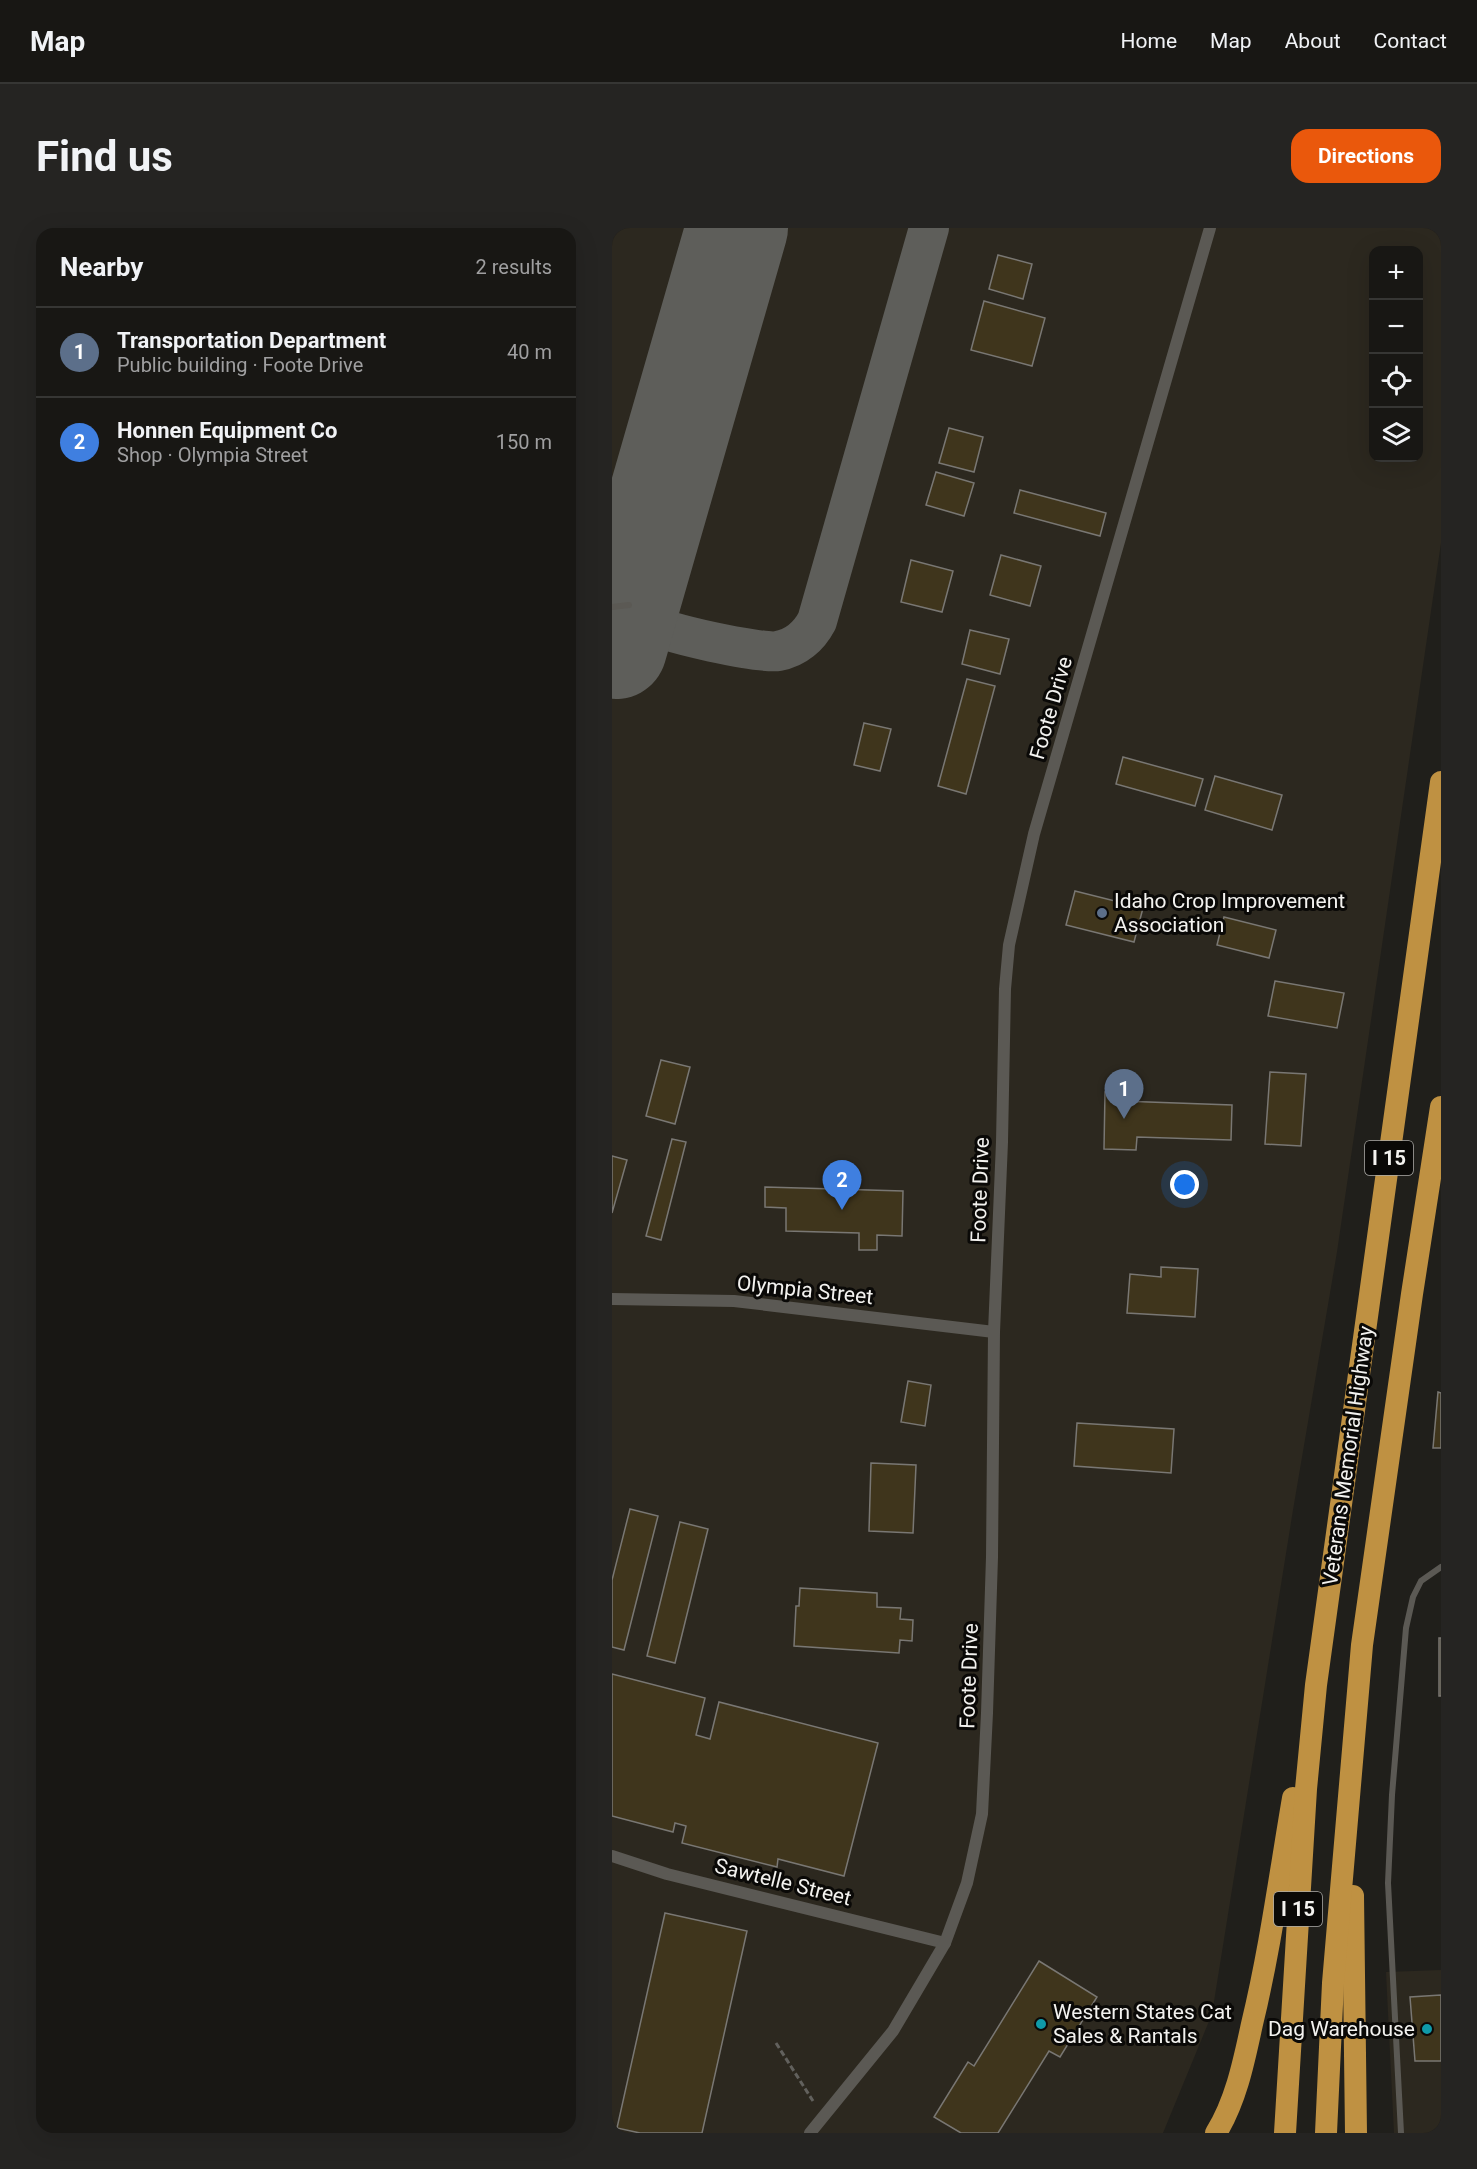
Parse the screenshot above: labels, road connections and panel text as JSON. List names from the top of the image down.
{
  "streets": {
    "highway": ["I 15", "Veterans Memorial Highway"],
    "street": ["Foote Drive", "Olympia Street", "Sawtelle Street"]
  },
  "crossings": [
    ["Foote Drive", "Olympia Street"],
    ["Foote Drive", "Sawtelle Street"]
  ],
  "places": ["Idaho Crop Improvement Association", "Western States Cat Sales & Rantals", "Dag Warehouse"],
  "page": {
    "header": "Map",
    "nav": [
      "Home",
      "Map",
      "About",
      "Contact"
    ],
    "buttons": "Directions",
    "title": "Find us",
    "heading": ["Nearby", "2 results"],
    "map_buttons": ["+", "−"],
    "list": [
      {
        "mark": "1",
        "name": "Transportation Department",
        "note": "Public building · Foote Drive",
        "value": "40 m"
      },
      {
        "mark": "2",
        "name": "Honnen Equipment Co",
        "note": "Shop · Olympia Street",
        "value": "150 m"
      }
    ],
    "pins": ["1", "2"]
  }
}
